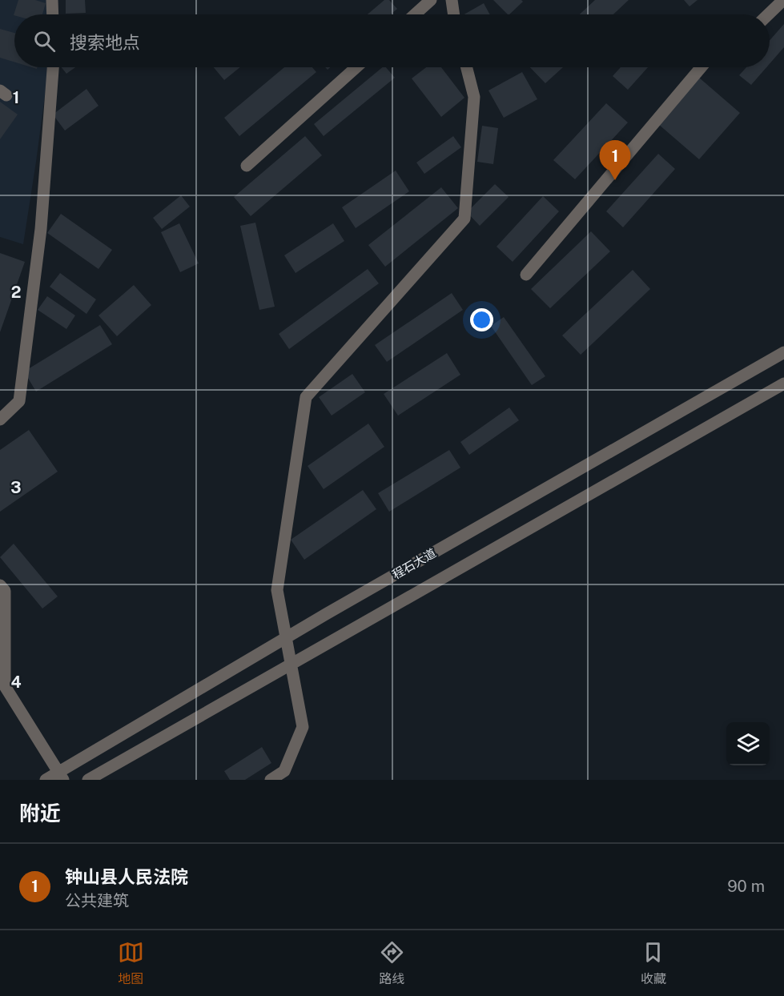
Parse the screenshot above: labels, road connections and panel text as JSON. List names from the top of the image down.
{
  "streets": {
    "street": ["程石大道"]
  },
  "page": {
    "search": "搜索地点",
    "pins": "1",
    "heading": "附近",
    "list": [
      {
        "mark": "1",
        "name": "钟山县人民法院",
        "note": "公共建筑",
        "value": "90 m"
      }
    ],
    "nav": ["地图", "路线", "收藏"]
  },
  "grid": {
    "rows": [
      "1",
      "2",
      "3",
      "4"
    ]
  }
}
